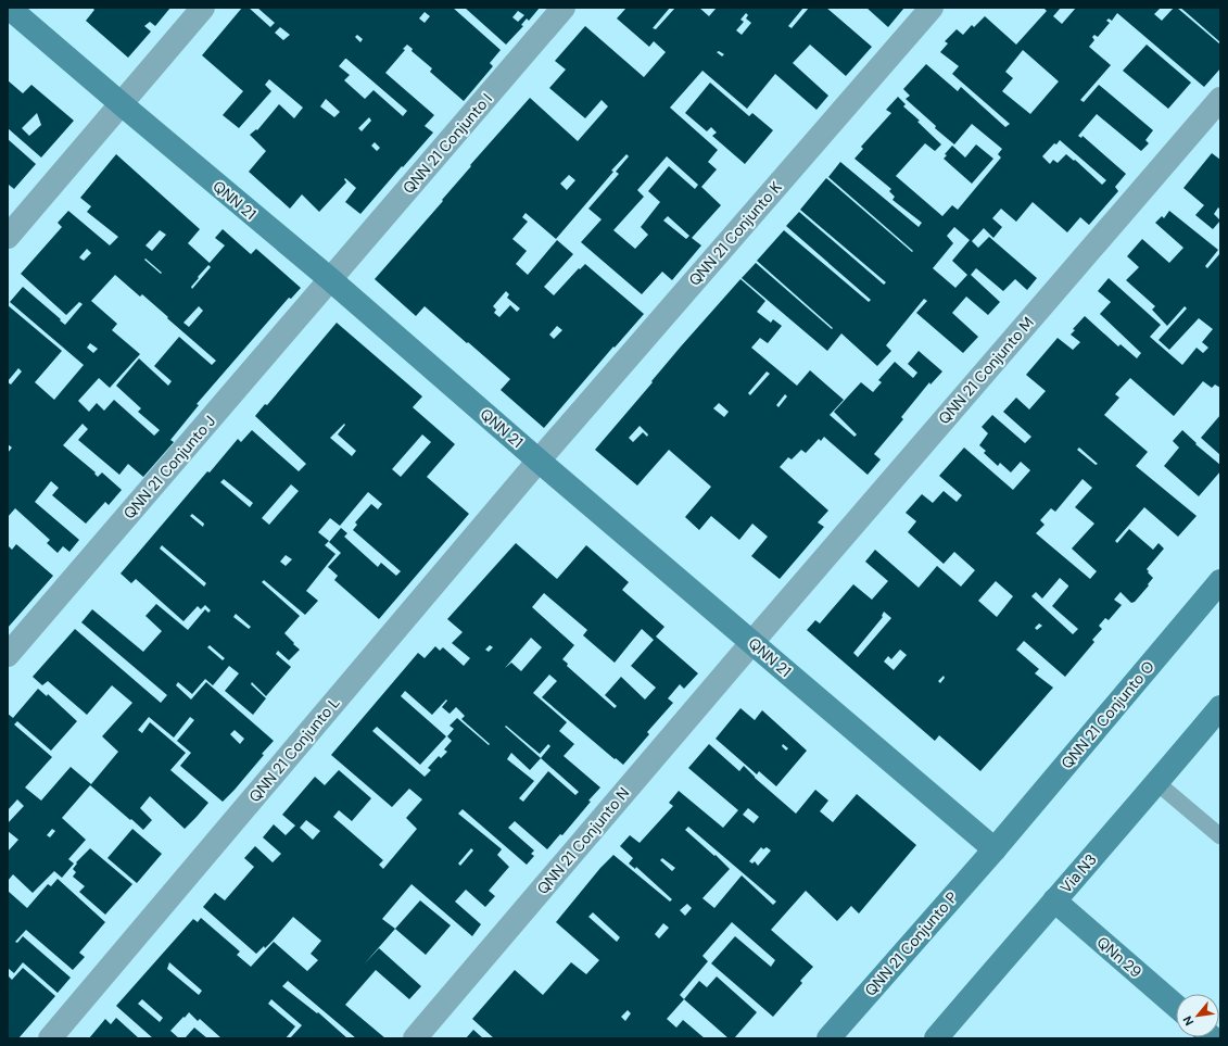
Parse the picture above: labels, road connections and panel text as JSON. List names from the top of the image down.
{
  "streets": {
    "street": [
      "QNN 21 Conjunto I",
      "QNN 21",
      "QNN 21 Conjunto K",
      "QNN 21 Conjunto M",
      "QNN 21 Conjunto J",
      "QNN 21 Conjunto O",
      "QNN 21 Conjunto L",
      "QNN 21 Conjunto N",
      "Via N3",
      "QNN 21 Conjunto P",
      "QNn 29"
    ]
  },
  "crossings": [
    ["QNN 21 Conjunto I", "QNN 21"],
    ["QNN 21 Conjunto I", "QNN 21 Conjunto J"],
    ["QNN 21", "QNN 21 Conjunto K"],
    ["QNN 21", "QNN 21 Conjunto M"],
    ["QNN 21", "QNN 21 Conjunto J"],
    ["QNN 21", "QNN 21 Conjunto O"],
    ["QNN 21", "QNN 21 Conjunto L"],
    ["QNN 21", "QNN 21 Conjunto N"],
    ["QNN 21", "QNN 21 Conjunto P"],
    ["QNN 21 Conjunto K", "QNN 21 Conjunto L"],
    ["QNN 21 Conjunto M", "QNN 21 Conjunto N"],
    ["QNN 21 Conjunto O", "QNN 21 Conjunto P"],
    ["Via N3", "QNn 29"]
  ],
  "north": "bottom left"
}
